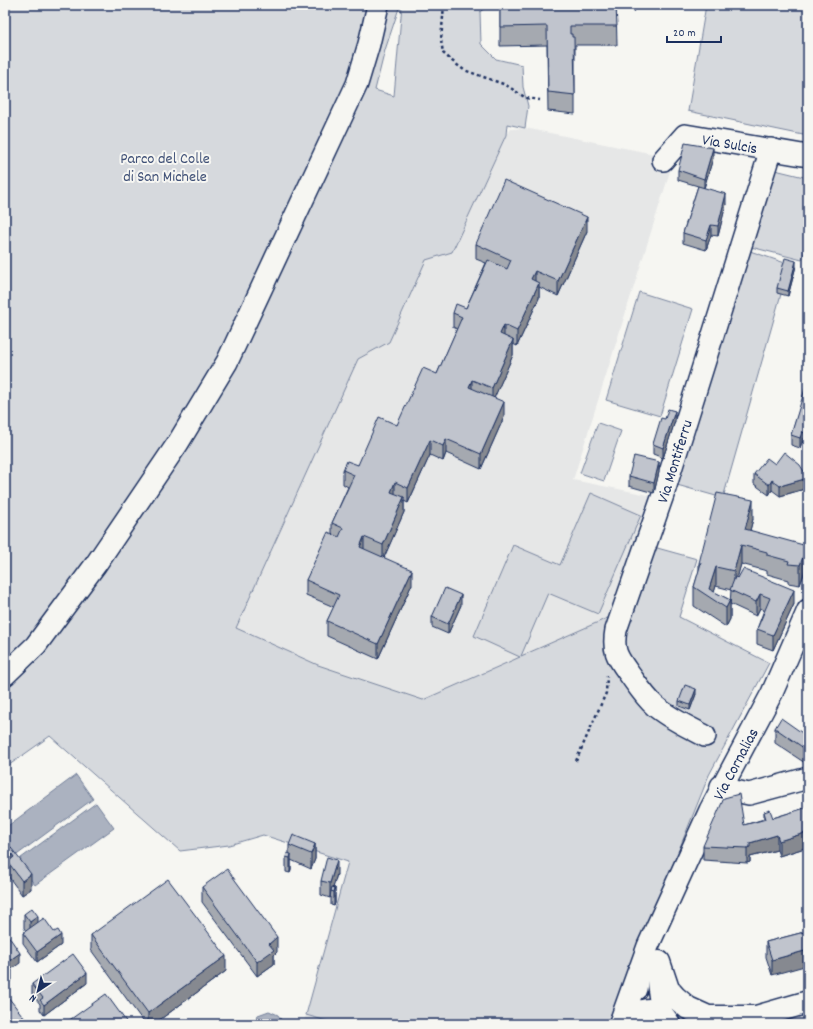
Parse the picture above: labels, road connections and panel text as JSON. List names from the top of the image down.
{
  "streets": {
    "street": ["Via Sulcis", "Via Montiferru", "Via Cornalias"]
  },
  "crossings": [
    ["Via Sulcis", "Via Montiferru"]
  ],
  "parks": ["Parco del Colle di San Michele"],
  "scale_bar": "20 m",
  "north": "bottom left"
}
